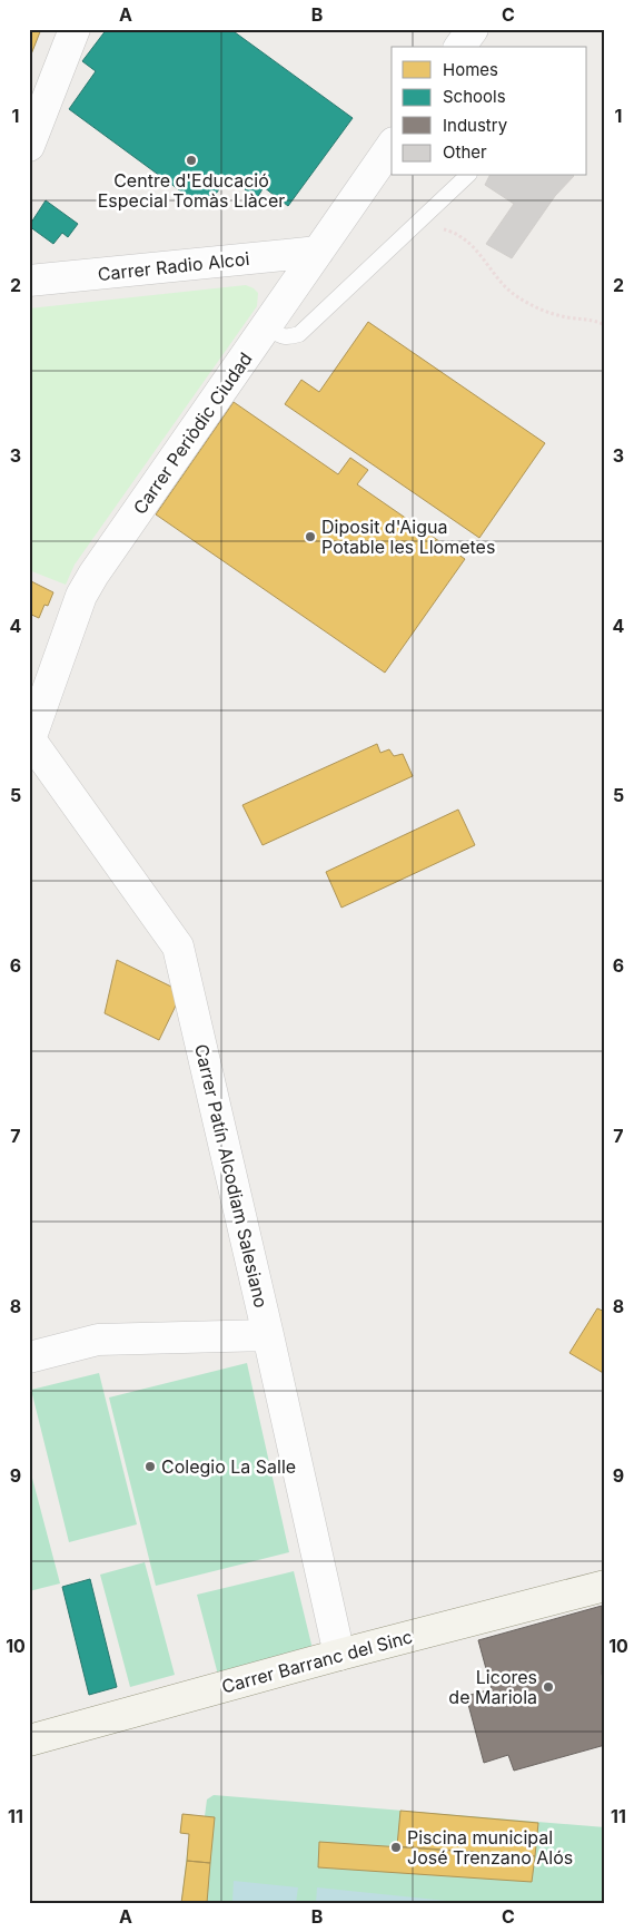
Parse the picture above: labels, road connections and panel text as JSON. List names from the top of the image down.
{
  "streets": {
    "street": [
      "Carrer Radio Alcoi",
      "Carrer Periòdic Ciudad",
      "Carrer Patín Alcodiam Salesiano",
      "Carrer Barranc del Sinc"
    ]
  },
  "crossings": [
    ["Carrer Radio Alcoi", "Carrer Periòdic Ciudad"],
    ["Carrer Periòdic Ciudad", "Carrer Patín Alcodiam Salesiano"],
    ["Carrer Patín Alcodiam Salesiano", "Carrer Barranc del Sinc"]
  ],
  "places": [
    "Centre d'Educació Especial Tomàs Llàcer",
    "Diposit d'Aigua Potable les Llometes",
    "Colegio La Salle",
    "Licores de Mariola",
    "Piscina municipal José Trenzano Alós"
  ],
  "legend": [
    "Homes",
    "Schools",
    "Industry",
    "Other"
  ],
  "grid": {
    "columns": ["A", "B", "C"],
    "rows": [
      "1",
      "2",
      "3",
      "4",
      "5",
      "6",
      "7",
      "8",
      "9",
      "10",
      "11"
    ]
  }
}
